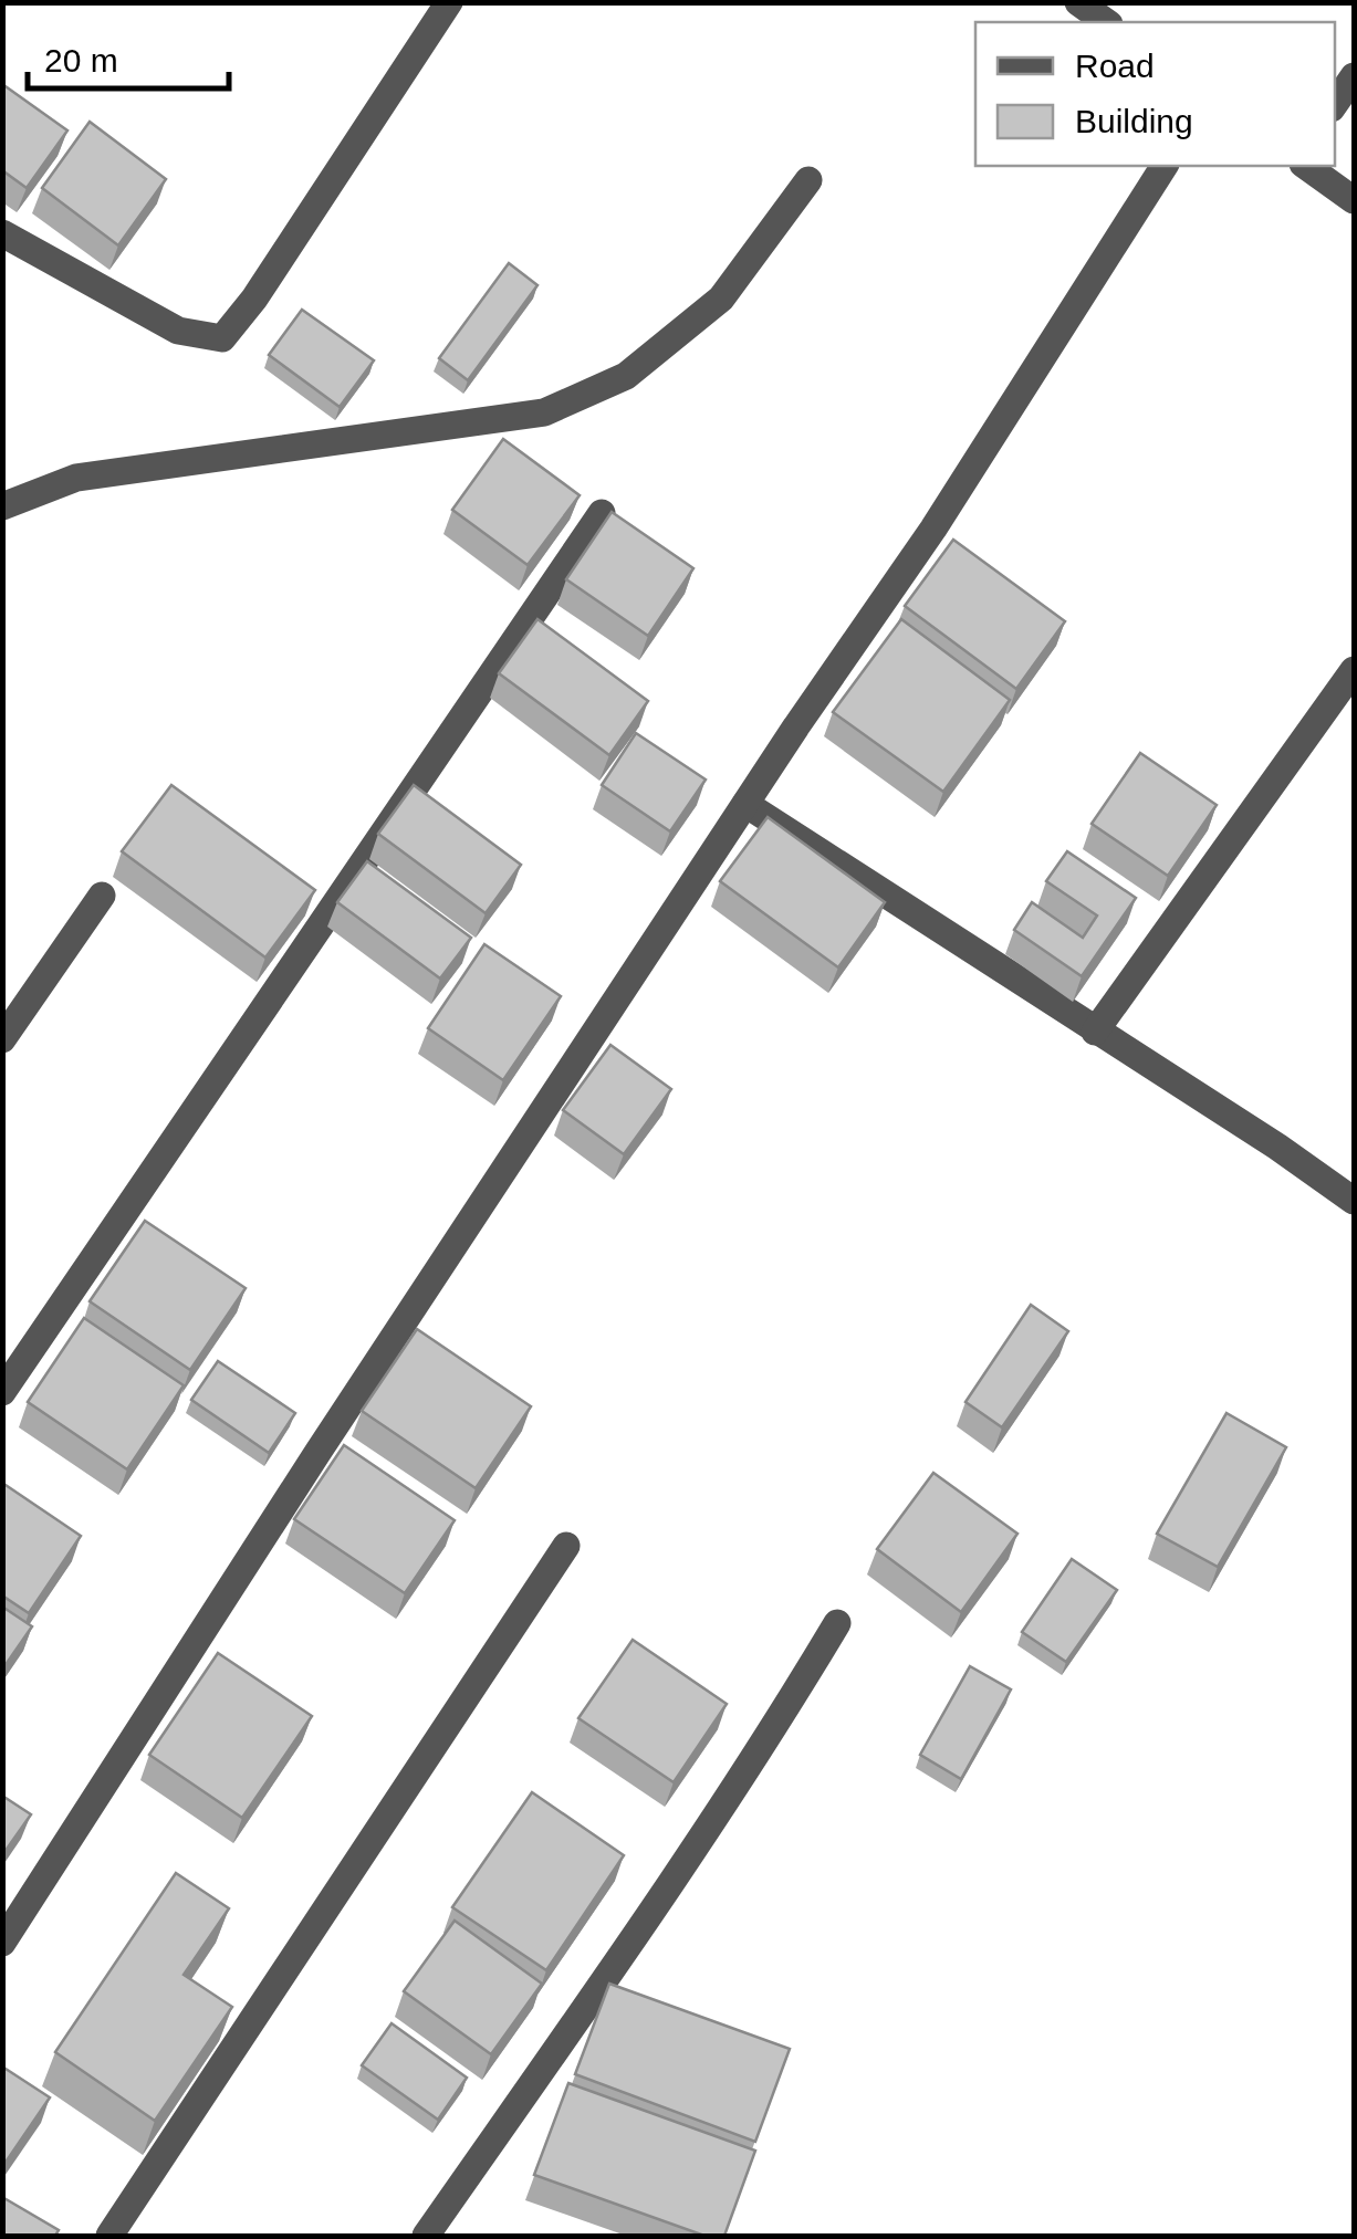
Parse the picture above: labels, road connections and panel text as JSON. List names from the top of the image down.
{
  "legend": ["Road", "Building"],
  "scale_bar": "20 m"
}
